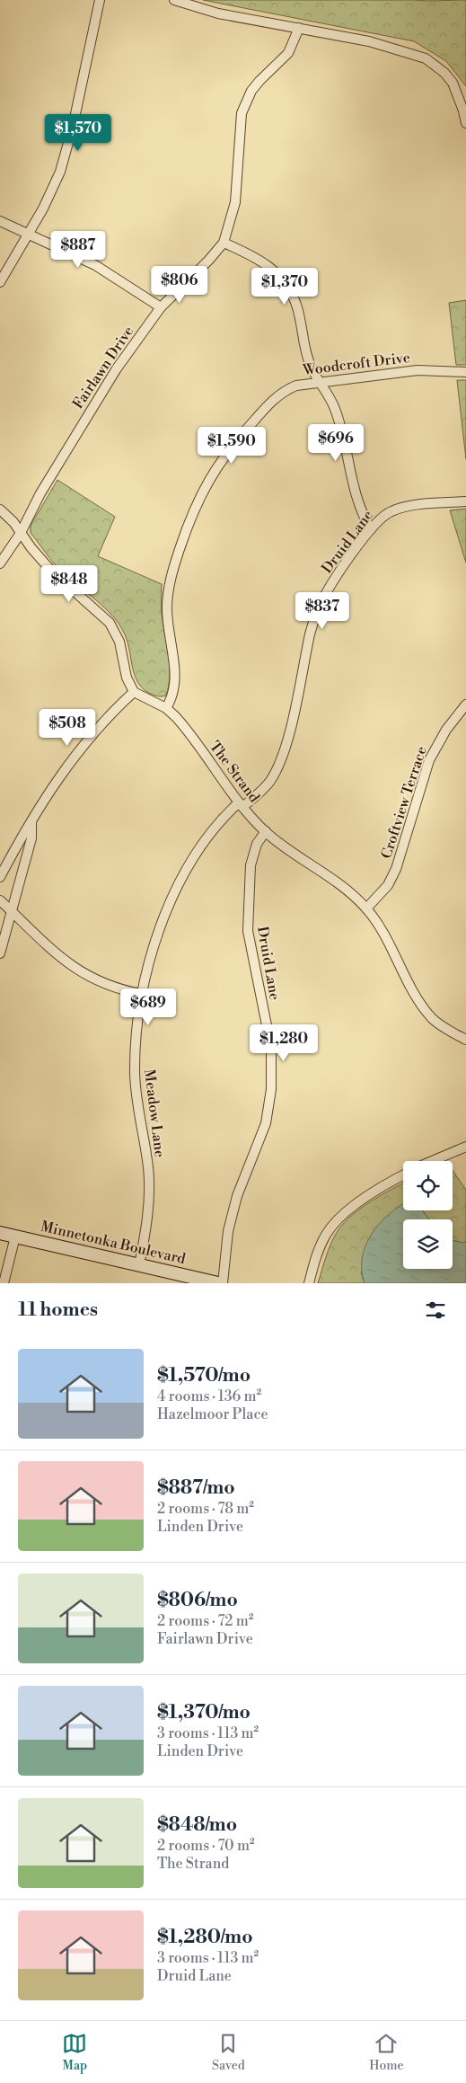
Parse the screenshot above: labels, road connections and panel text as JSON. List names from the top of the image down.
{
  "streets": {
    "main road": ["Minnetonka Boulevard"],
    "street": [
      "Woodcroft Drive",
      "Fairlawn Drive",
      "Druid Lane",
      "The Strand",
      "Croftview Terrace",
      "Meadow Lane"
    ]
  },
  "crossings": [
    ["Woodcroft Drive", "The Strand"],
    ["Druid Lane", "The Strand"],
    ["Druid Lane", "Meadow Lane"],
    ["The Strand", "Croftview Terrace"],
    ["The Strand", "Meadow Lane"],
    ["Meadow Lane", "Minnetonka Boulevard"]
  ],
  "page": {
    "price": [
      "$1,570",
      "$887",
      "$806",
      "$1,370",
      "$696",
      "$1,590",
      "$848",
      "$837",
      "$508",
      "$689",
      "$1,280"
    ],
    "heading": "11 homes",
    "list": [
      {
        "name": "$1,570/mo",
        "note": "4 rooms · 136 m² · Hazelmoor Place"
      },
      {
        "name": "$887/mo",
        "note": "2 rooms · 78 m² · Linden Drive"
      },
      {
        "name": "$806/mo",
        "note": "2 rooms · 72 m² · Fairlawn Drive"
      },
      {
        "name": "$1,370/mo",
        "note": "3 rooms · 113 m² · Linden Drive"
      },
      {
        "name": "$848/mo",
        "note": "2 rooms · 70 m² · The Strand"
      },
      {
        "name": "$1,280/mo",
        "note": "3 rooms · 113 m² · Druid Lane"
      }
    ],
    "tabs": ["Map", "Saved", "Home"]
  }
}
